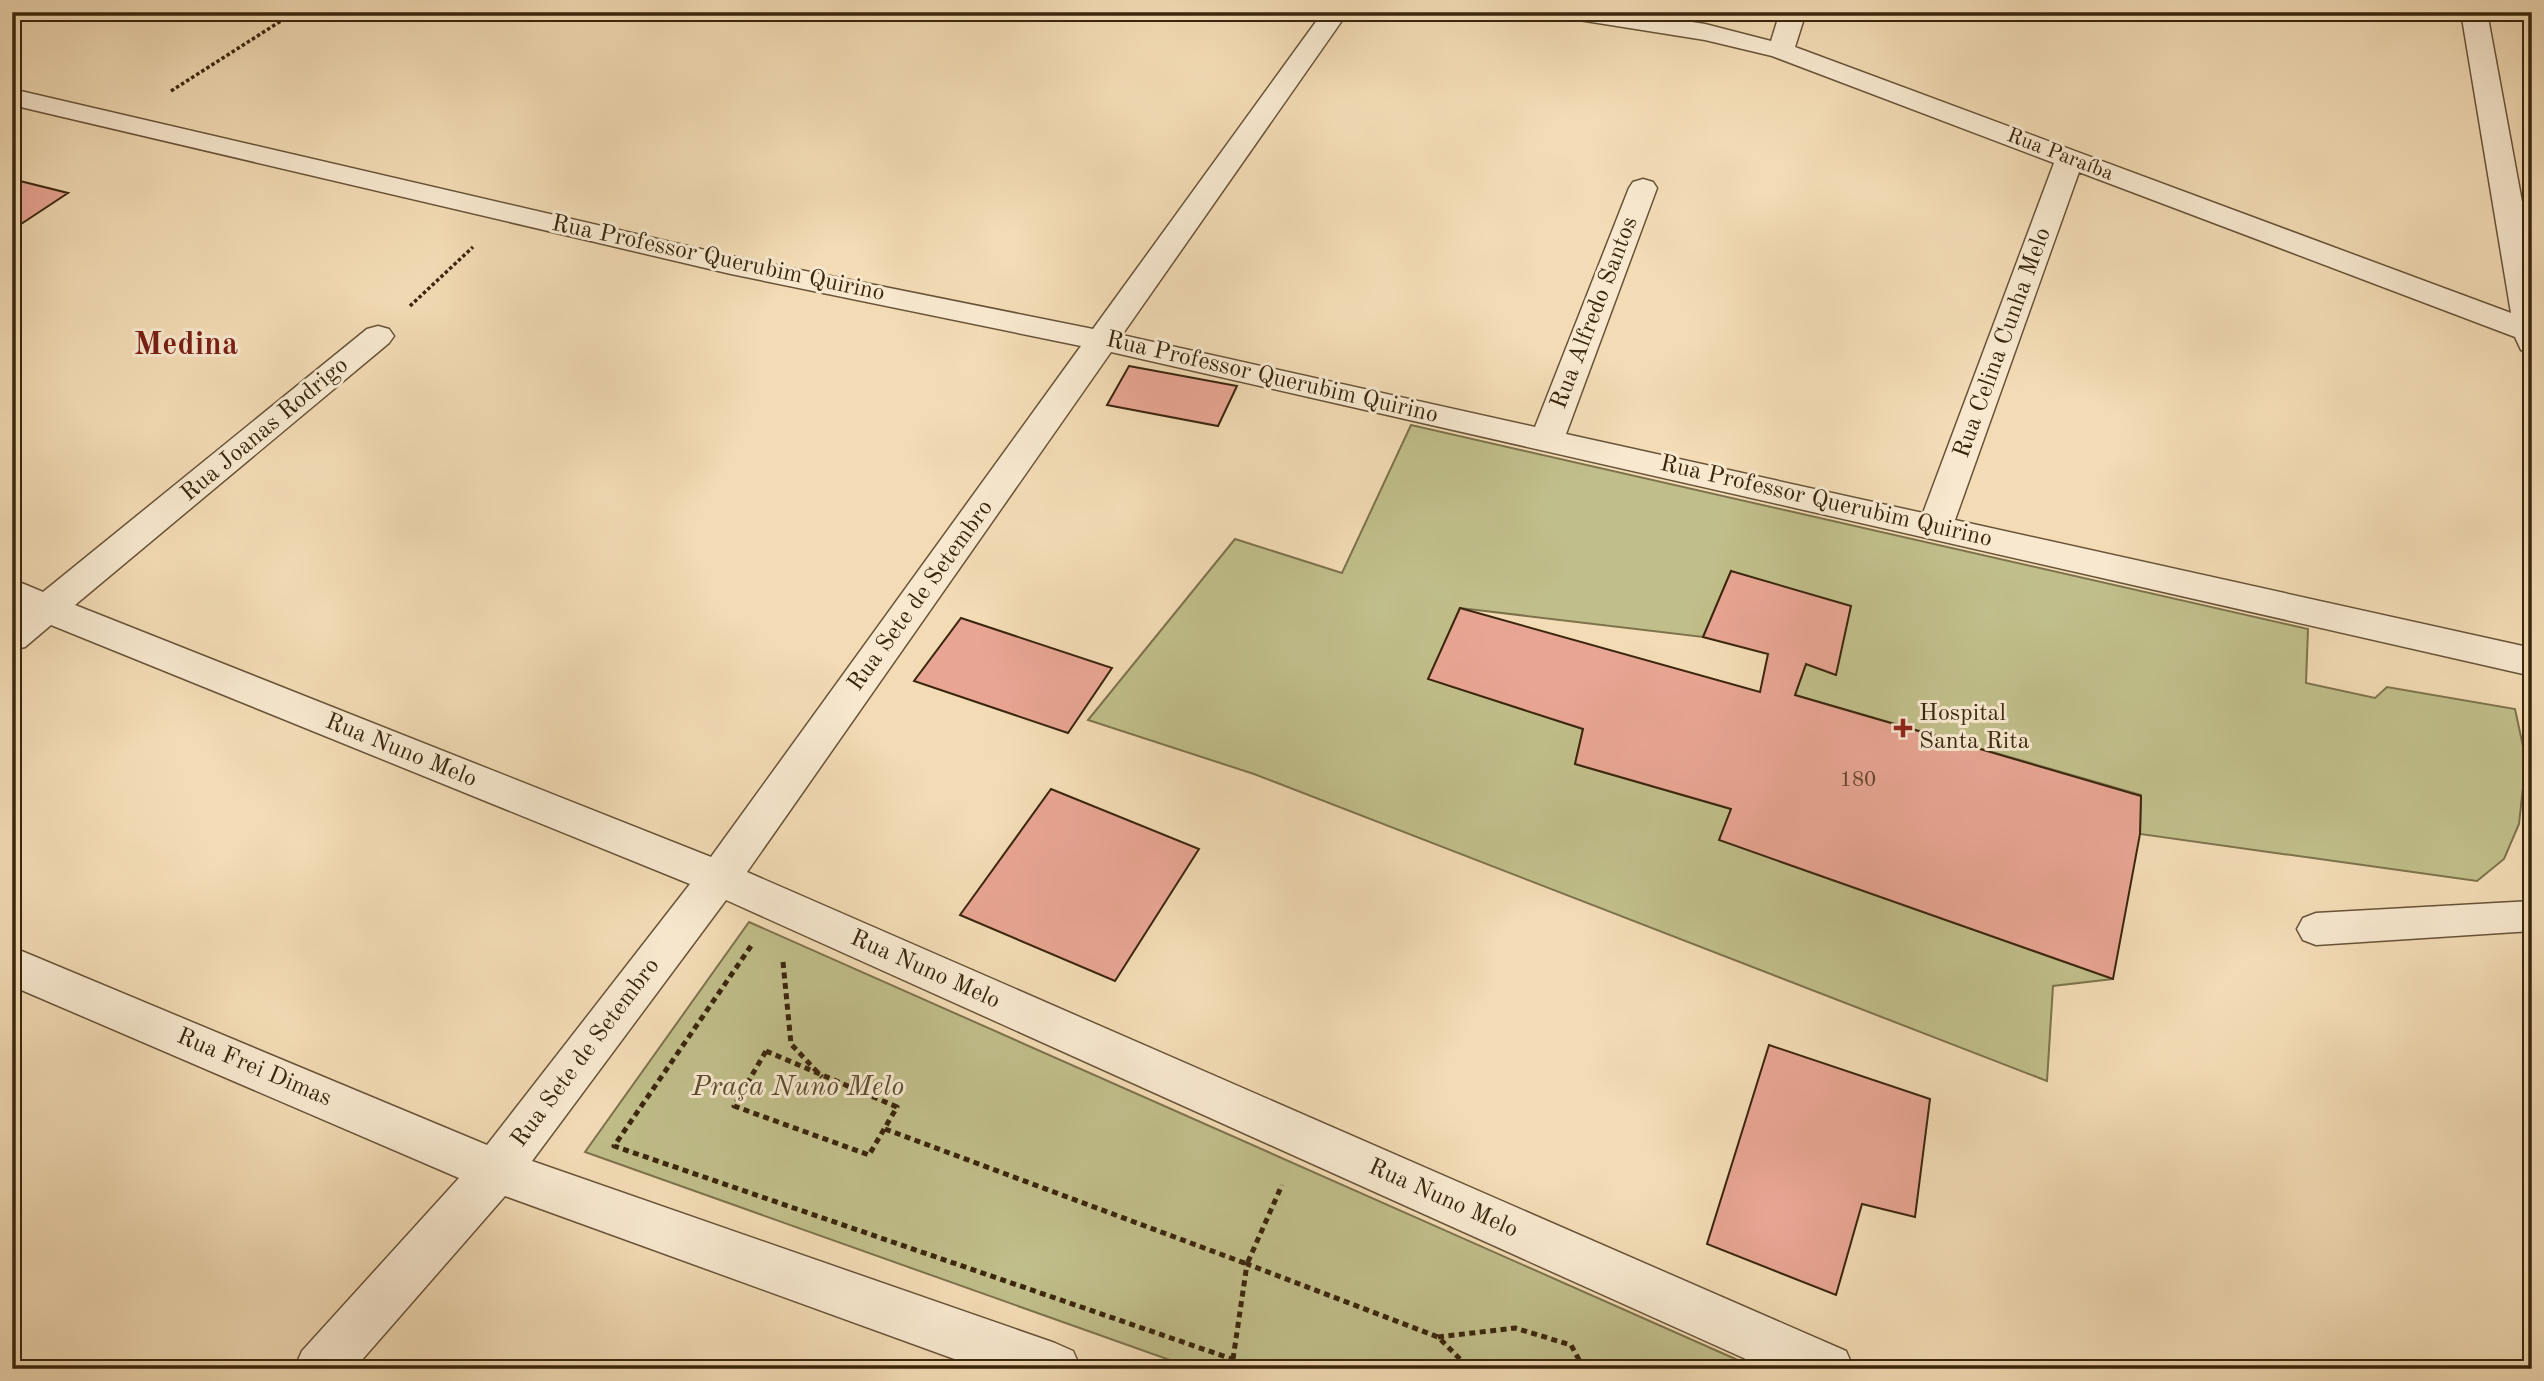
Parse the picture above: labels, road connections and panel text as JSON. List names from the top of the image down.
{
  "streets": {
    "street": [
      "Rua Paraíba",
      "Rua Professor Querubim Quirino",
      "Rua Alfredo Santos",
      "Rua Celina Cunha Melo",
      "Rua Joanas Rodrigo",
      "Rua Sete de Setembro",
      "Rua Nuno Melo",
      "Rua Frei Dimas"
    ]
  },
  "crossings": [
    ["Rua Paraíba", "Rua Celina Cunha Melo"],
    ["Rua Professor Querubim Quirino", "Rua Alfredo Santos"],
    ["Rua Professor Querubim Quirino", "Rua Celina Cunha Melo"],
    ["Rua Professor Querubim Quirino", "Rua Sete de Setembro"],
    ["Rua Joanas Rodrigo", "Rua Nuno Melo"],
    ["Rua Sete de Setembro", "Rua Nuno Melo"],
    ["Rua Sete de Setembro", "Rua Frei Dimas"]
  ],
  "districts": ["Medina"],
  "parks": ["Praça Nuno Melo"],
  "places": {
    "health": ["Hospital Santa Rita"]
  },
  "house_numbers": ["180"]
}
